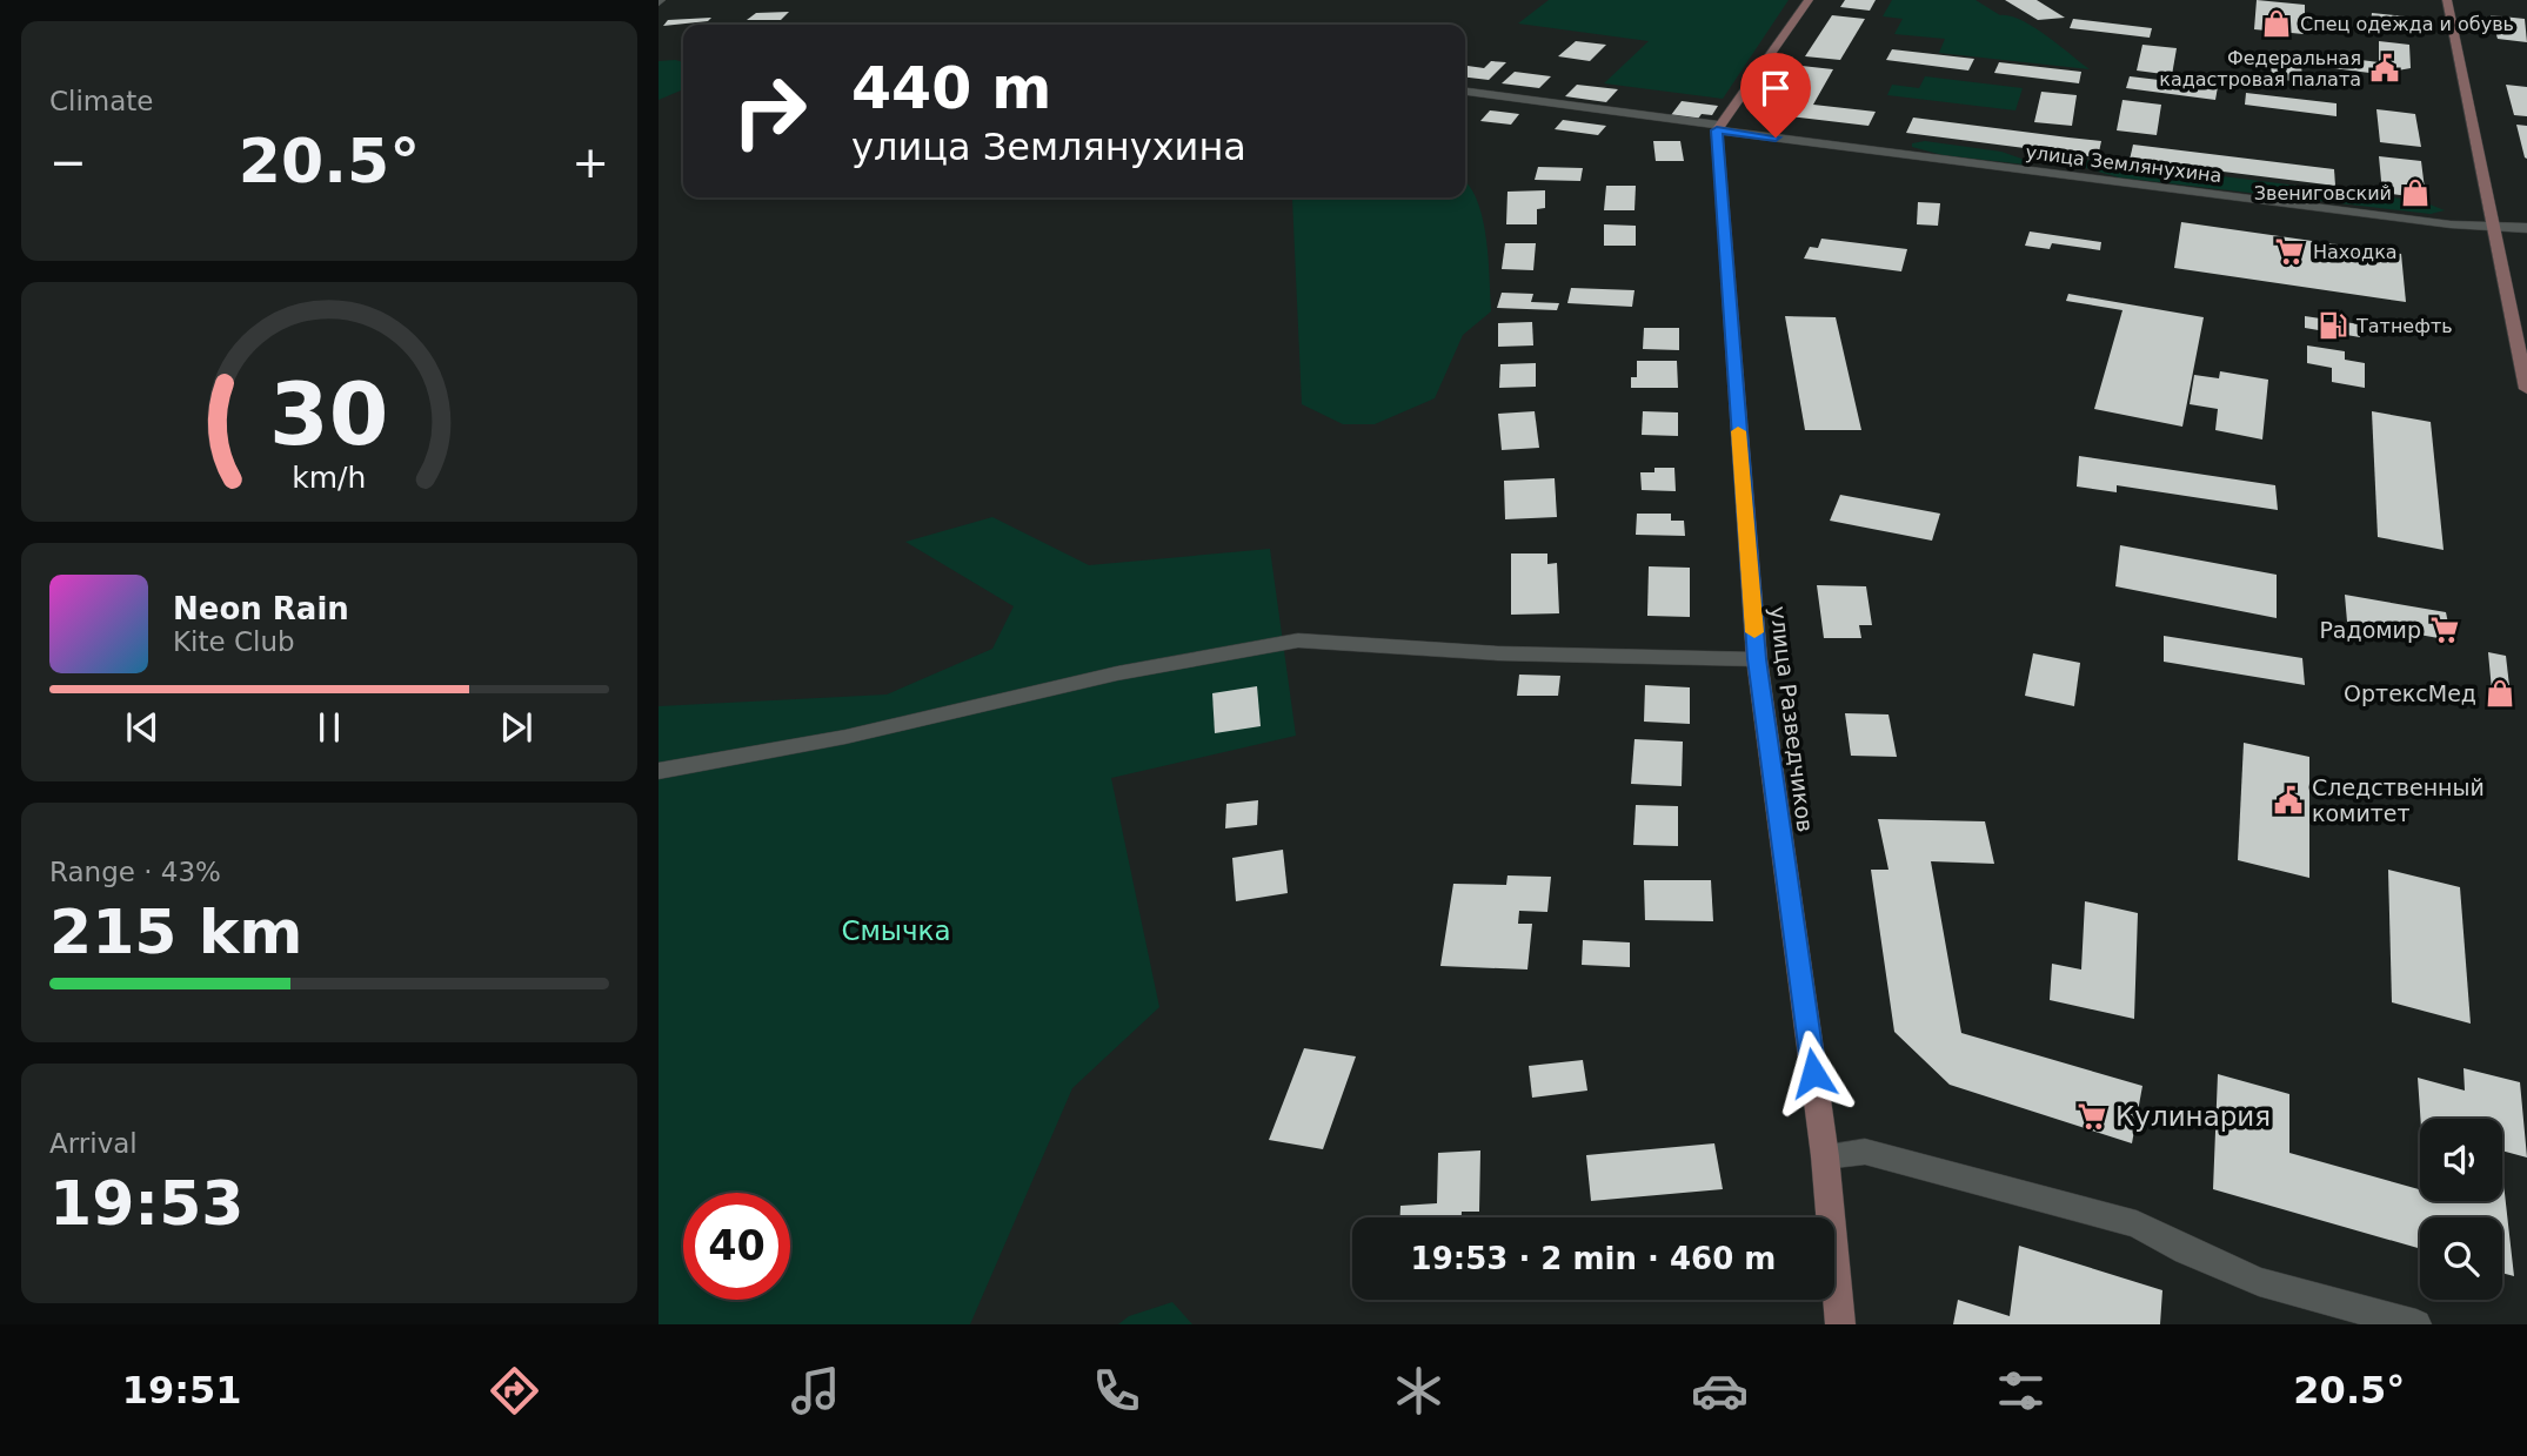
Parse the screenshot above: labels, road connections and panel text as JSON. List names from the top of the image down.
{
  "streets": {
    "street": ["улица Землянухина", "улица Разведчиков"]
  },
  "crossings": [
    ["улица Землянухина", "улица Разведчиков"]
  ],
  "parks": ["Смычка"],
  "places": {
    "shop": ["Спец одежда и обувь", "Звениговский", "ОртексМед"],
    "public building": ["Федеральная кадастровая палата", "Следственный комитет"],
    "supermarket": ["Находка", "Радомир", "Кулинария"],
    "fuel station": ["Татнефть"]
  },
  "page": {
    "tile": [
      "Climate",
      ["Range · 43%", "215 km"],
      ["Arrival", "19:53"]
    ],
    "turn": ["440 m", "улица Землянухина"],
    "heat": ["−", "20.5°", "+"],
    "song": ["Neon Rain", "Kite Club"],
    "limit": "40",
    "trip": "19:53 · 2 min · 460 m",
    "tabs": ["19:51", "20.5°"],
    "gauge": ["30", "km/h"]
  }
}
